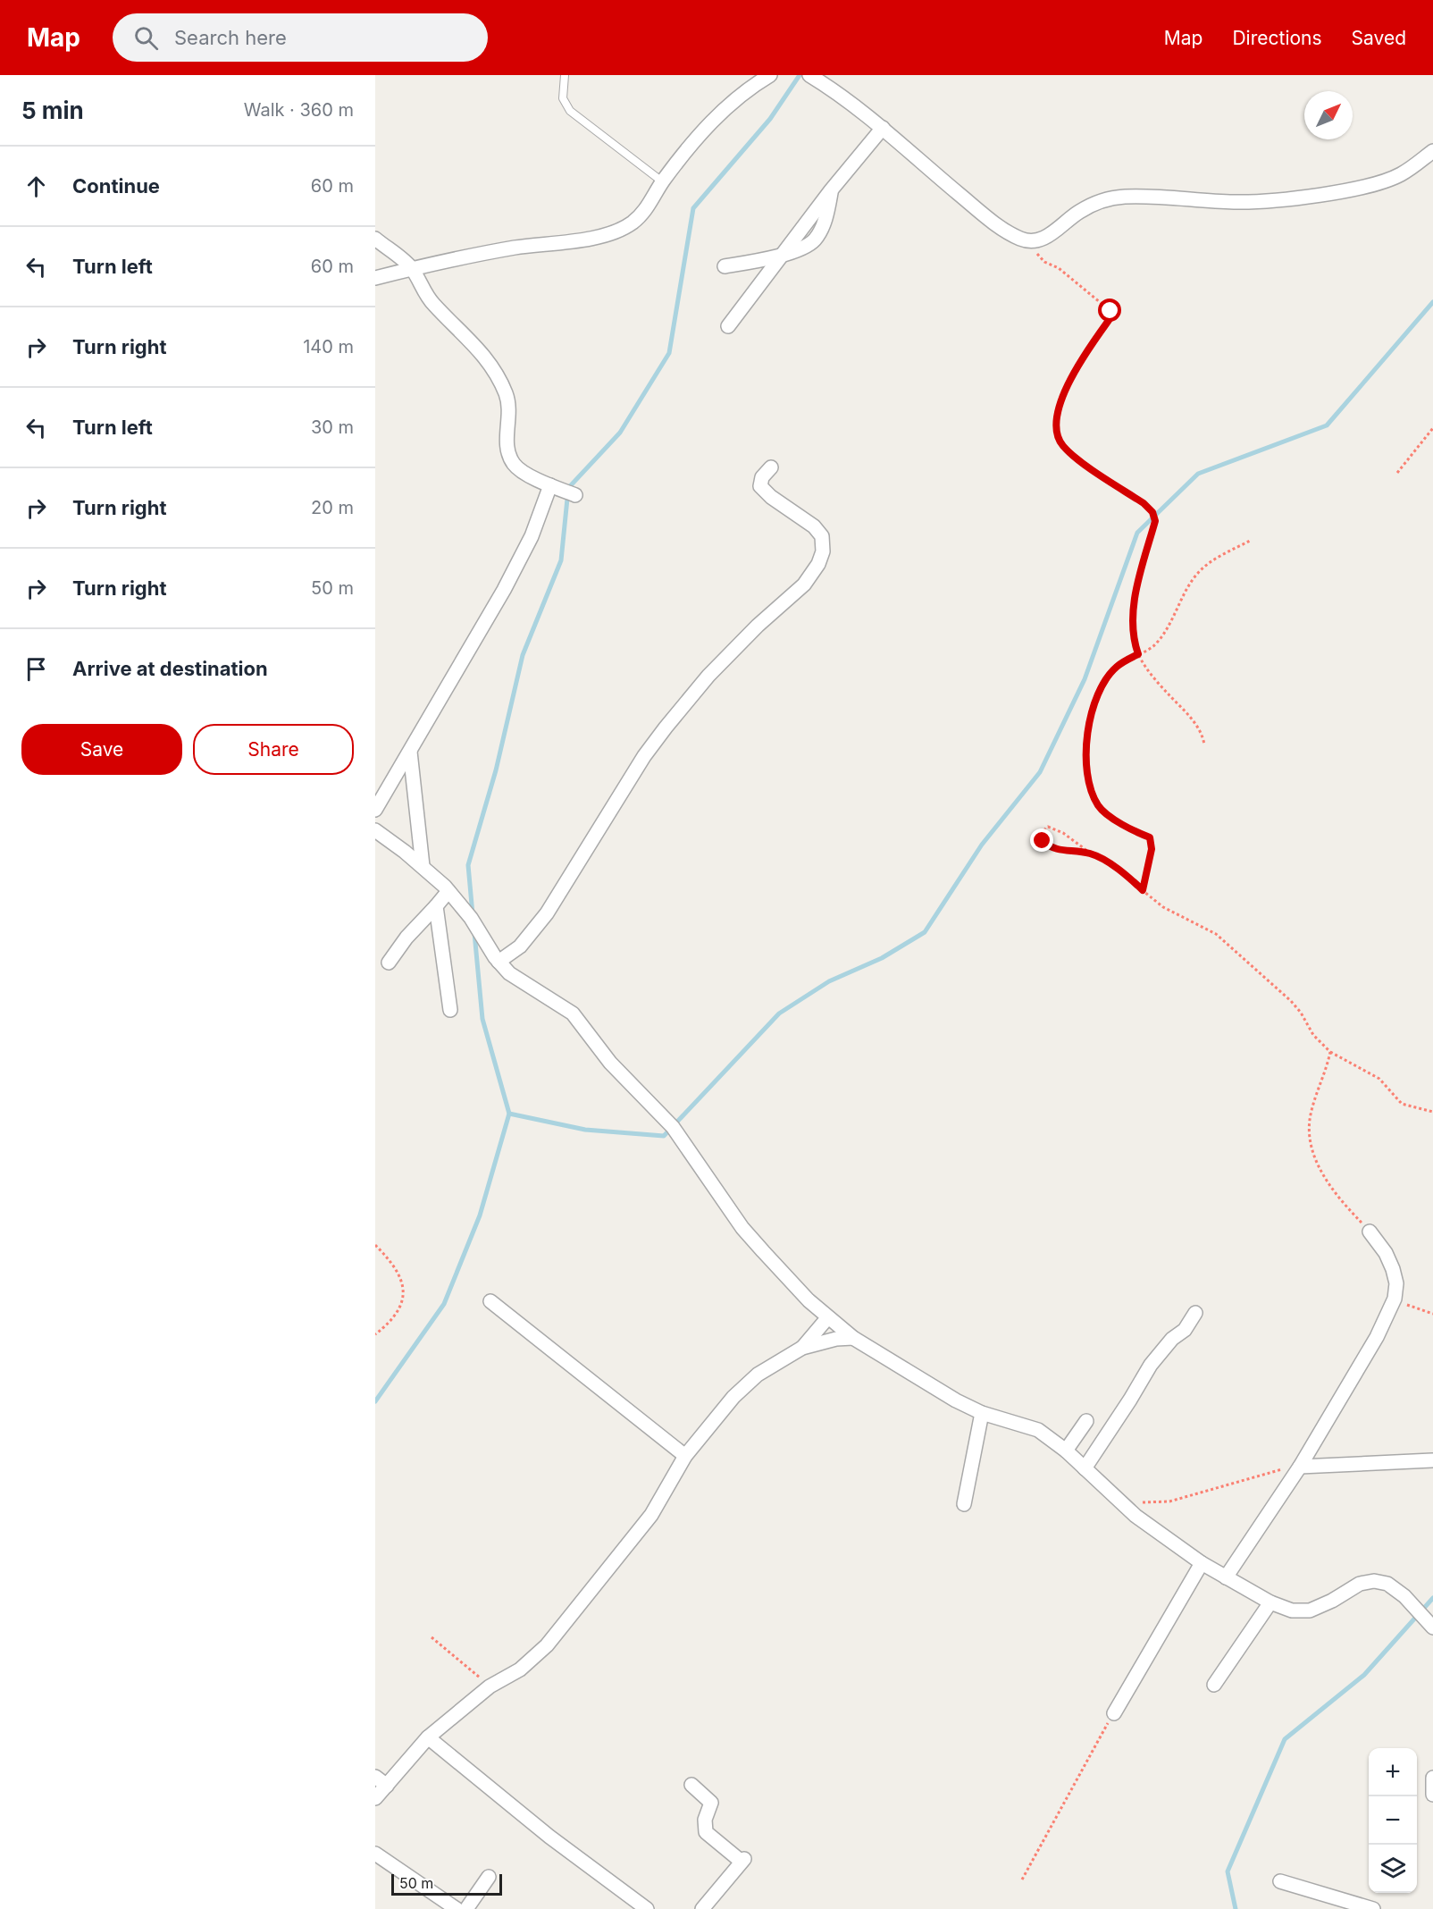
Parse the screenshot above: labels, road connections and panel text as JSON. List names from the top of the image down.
{
  "scale_bar": "50 m",
  "north": "top right",
  "page": {
    "header": "Map",
    "search": "Search here",
    "nav": ["Map", "Directions", "Saved"],
    "heading": ["5 min", "Walk · 360 m"],
    "list": [
      ["Continue", "60 m"],
      ["Turn left", "60 m"],
      ["Turn right", "140 m"],
      ["Turn left", "30 m"],
      ["Turn right", "20 m"],
      ["Turn right", "50 m"],
      "Arrive at destination"
    ],
    "buttons": ["Save", "Share"],
    "map_buttons": ["+", "−"],
    "scale": "50 m"
  }
}
